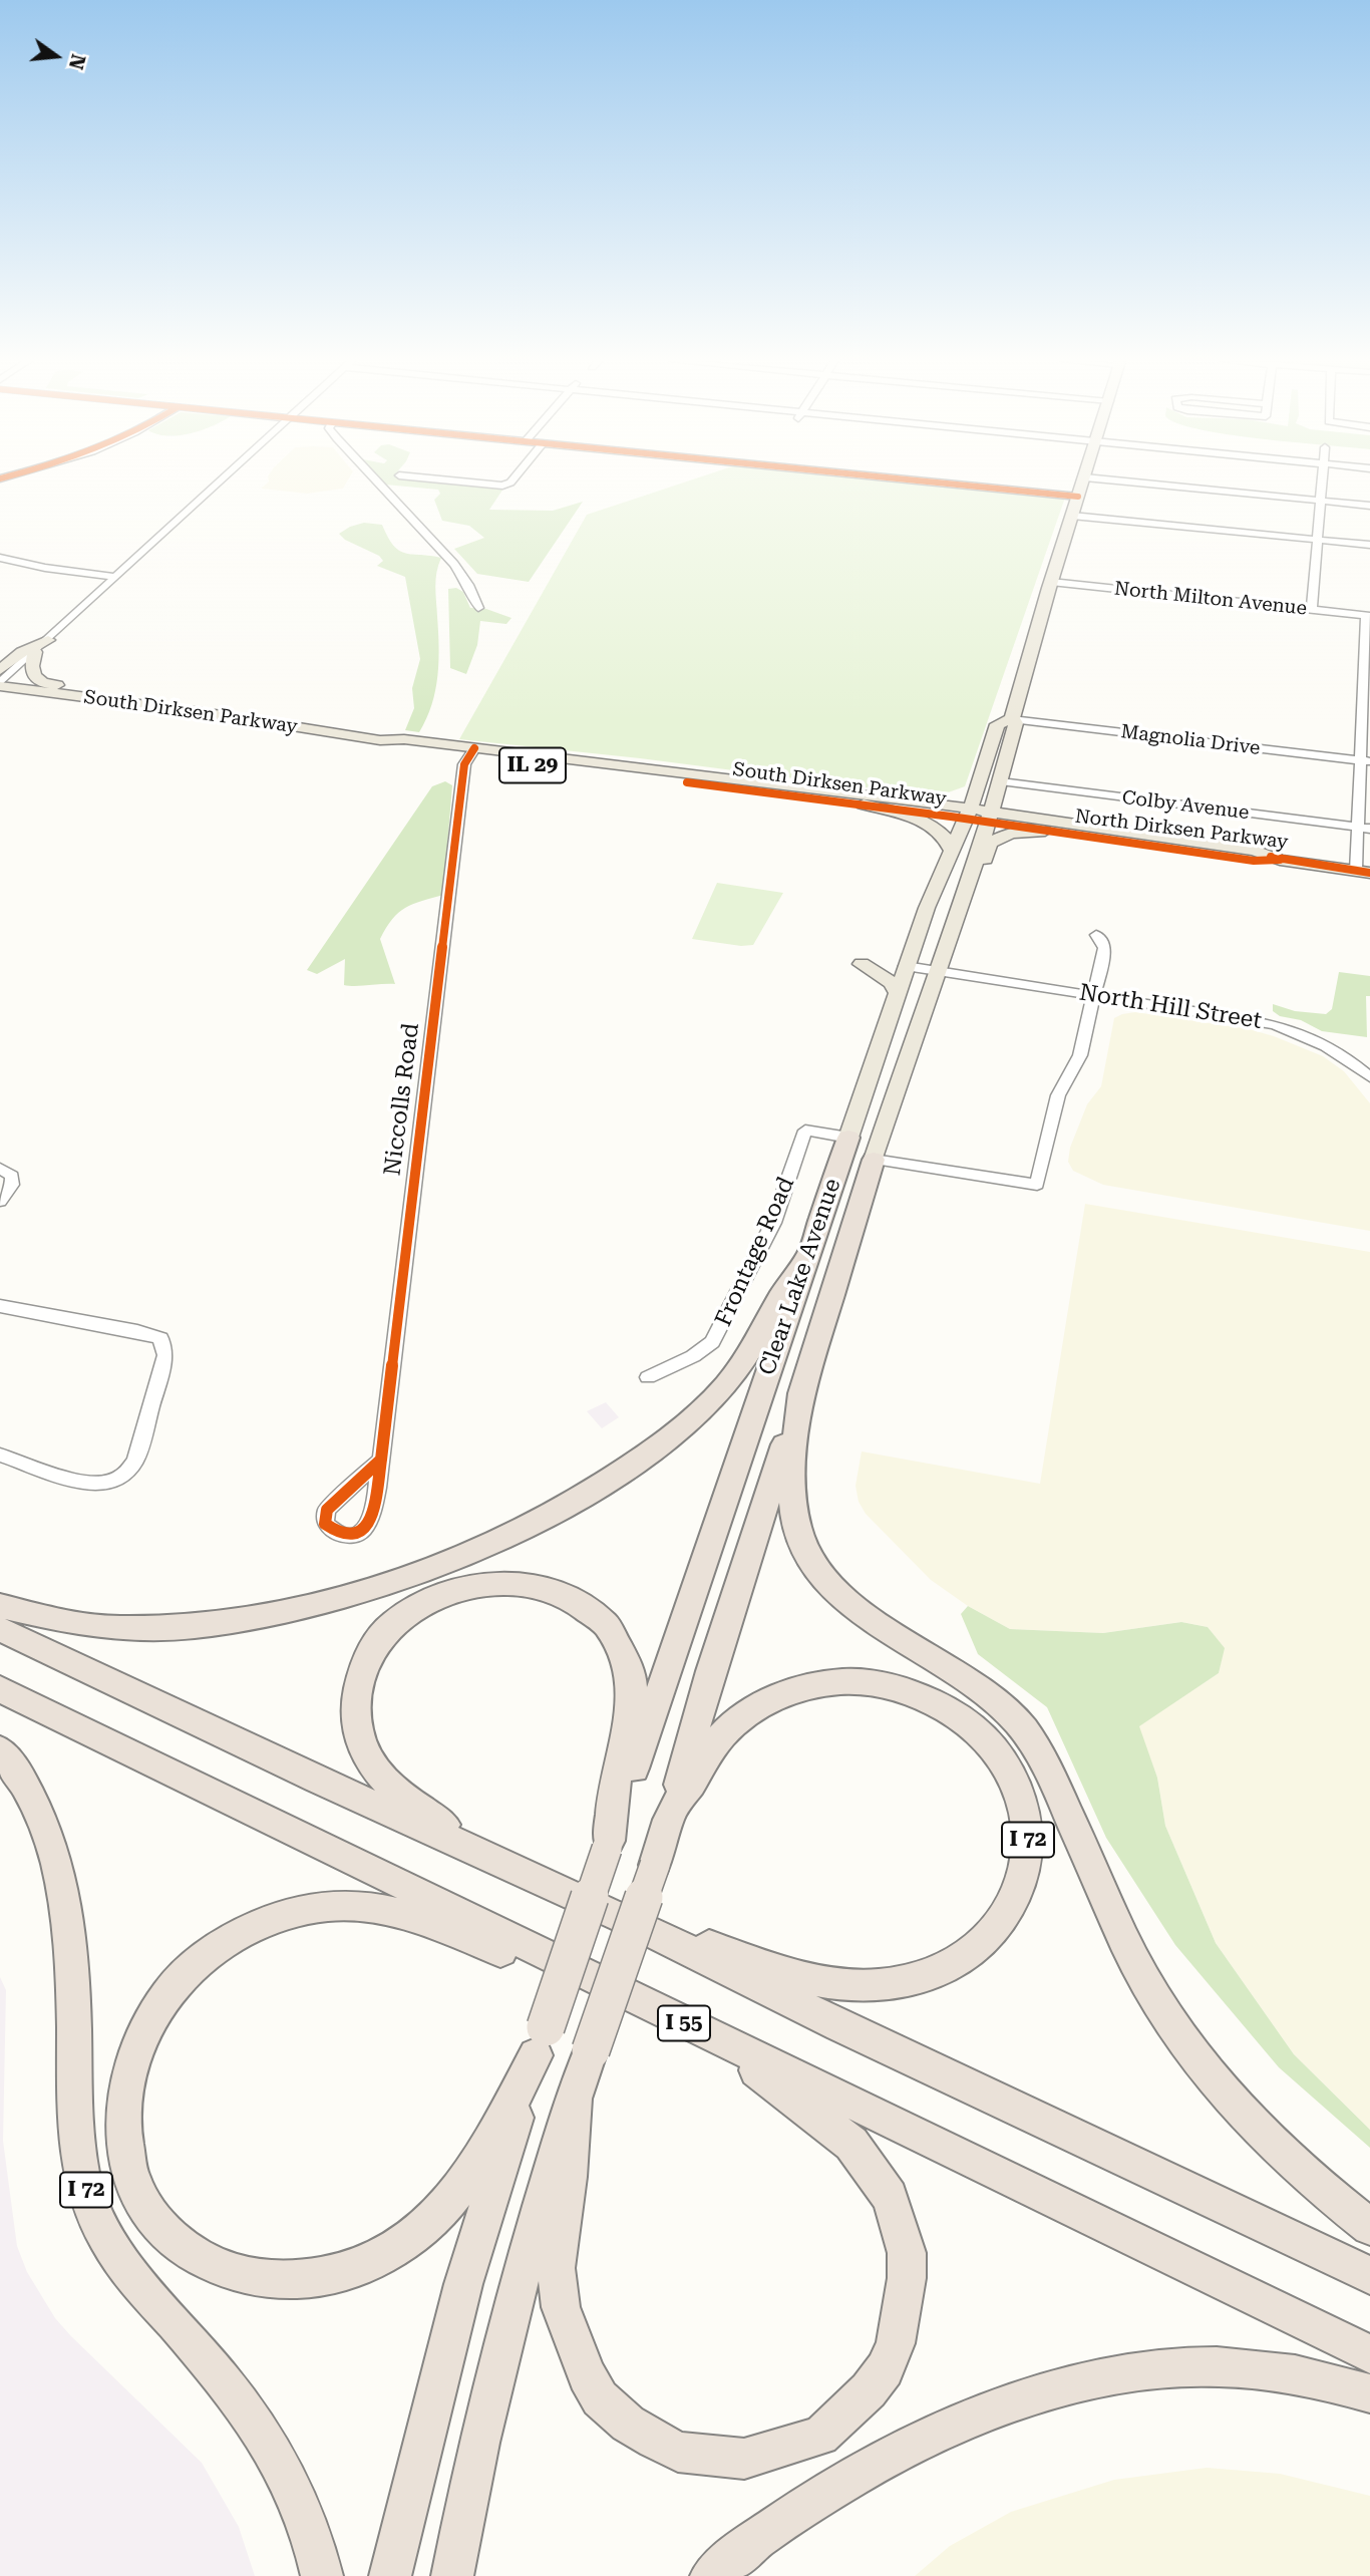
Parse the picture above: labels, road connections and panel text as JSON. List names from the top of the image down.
{
  "streets": {
    "highway": ["Clear Lake Avenue", "I 72", "I 55"],
    "main road": ["South Dirksen Parkway", "IL 29", "North Dirksen Parkway"],
    "street": [
      "North Milton Avenue",
      "Magnolia Drive",
      "Colby Avenue",
      "North Hill Street",
      "Niccolls Road",
      "Frontage Road"
    ]
  },
  "crossings": [
    ["North Milton Avenue", "Clear Lake Avenue"],
    ["South Dirksen Parkway", "North Dirksen Parkway"],
    ["South Dirksen Parkway", "Niccolls Road"],
    ["South Dirksen Parkway", "Clear Lake Avenue"],
    ["Magnolia Drive", "Clear Lake Avenue"],
    ["Colby Avenue", "Clear Lake Avenue"],
    ["North Dirksen Parkway", "Clear Lake Avenue"],
    ["North Hill Street", "Clear Lake Avenue"],
    ["Frontage Road", "Clear Lake Avenue"],
    ["Clear Lake Avenue", "I 72"]
  ],
  "north": "right"
}
